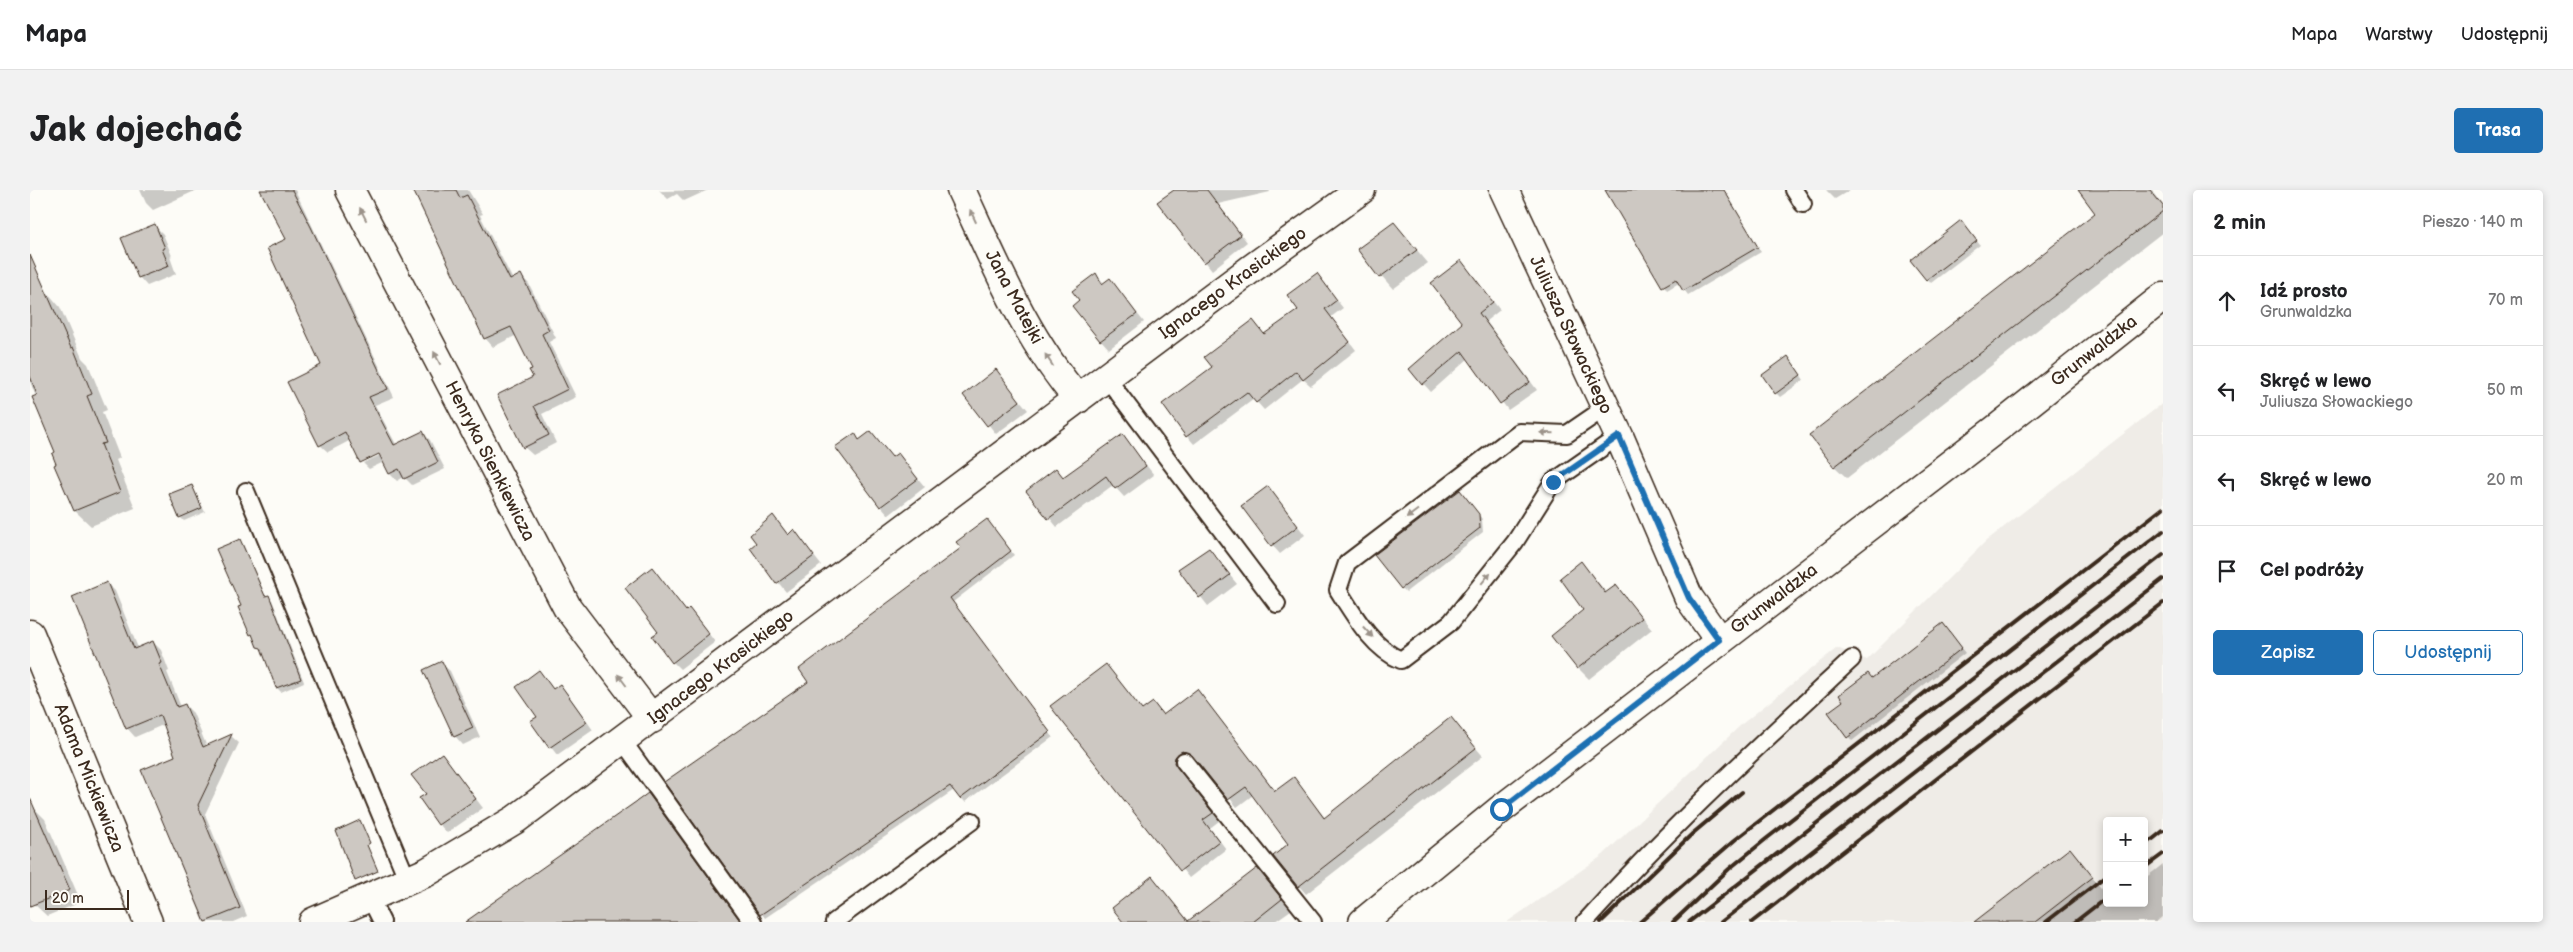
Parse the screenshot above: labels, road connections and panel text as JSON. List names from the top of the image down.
{
  "streets": {
    "street": [
      "Ignacego Krasickiego",
      "Jana Matejki",
      "Juliusza Słowackiego",
      "Grunwaldzka",
      "Henryka Sienkiewicza",
      "Adama Mickiewicza"
    ]
  },
  "crossings": [
    ["Ignacego Krasickiego", "Jana Matejki"],
    ["Ignacego Krasickiego", "Henryka Sienkiewicza"],
    ["Juliusza Słowackiego", "Grunwaldzka"]
  ],
  "one_way": ["Jana Matejki", "Henryka Sienkiewicza"],
  "scale_bar": "20 m",
  "page": {
    "header": "Mapa",
    "nav": ["Mapa", "Warstwy", "Udostępnij"],
    "buttons": [
      "Trasa",
      ["Zapisz", "Udostępnij"]
    ],
    "title": "Jak dojechać",
    "heading": ["2 min", "Pieszo · 140 m"],
    "list": [
      ["Idź prosto", "Grunwaldzka", "70 m"],
      ["Skręć w lewo", "Juliusza Słowackiego", "50 m"],
      ["Skręć w lewo", "20 m"],
      "Cel podróży"
    ],
    "map_buttons": ["+", "−"],
    "scale": "20 m"
  }
}
